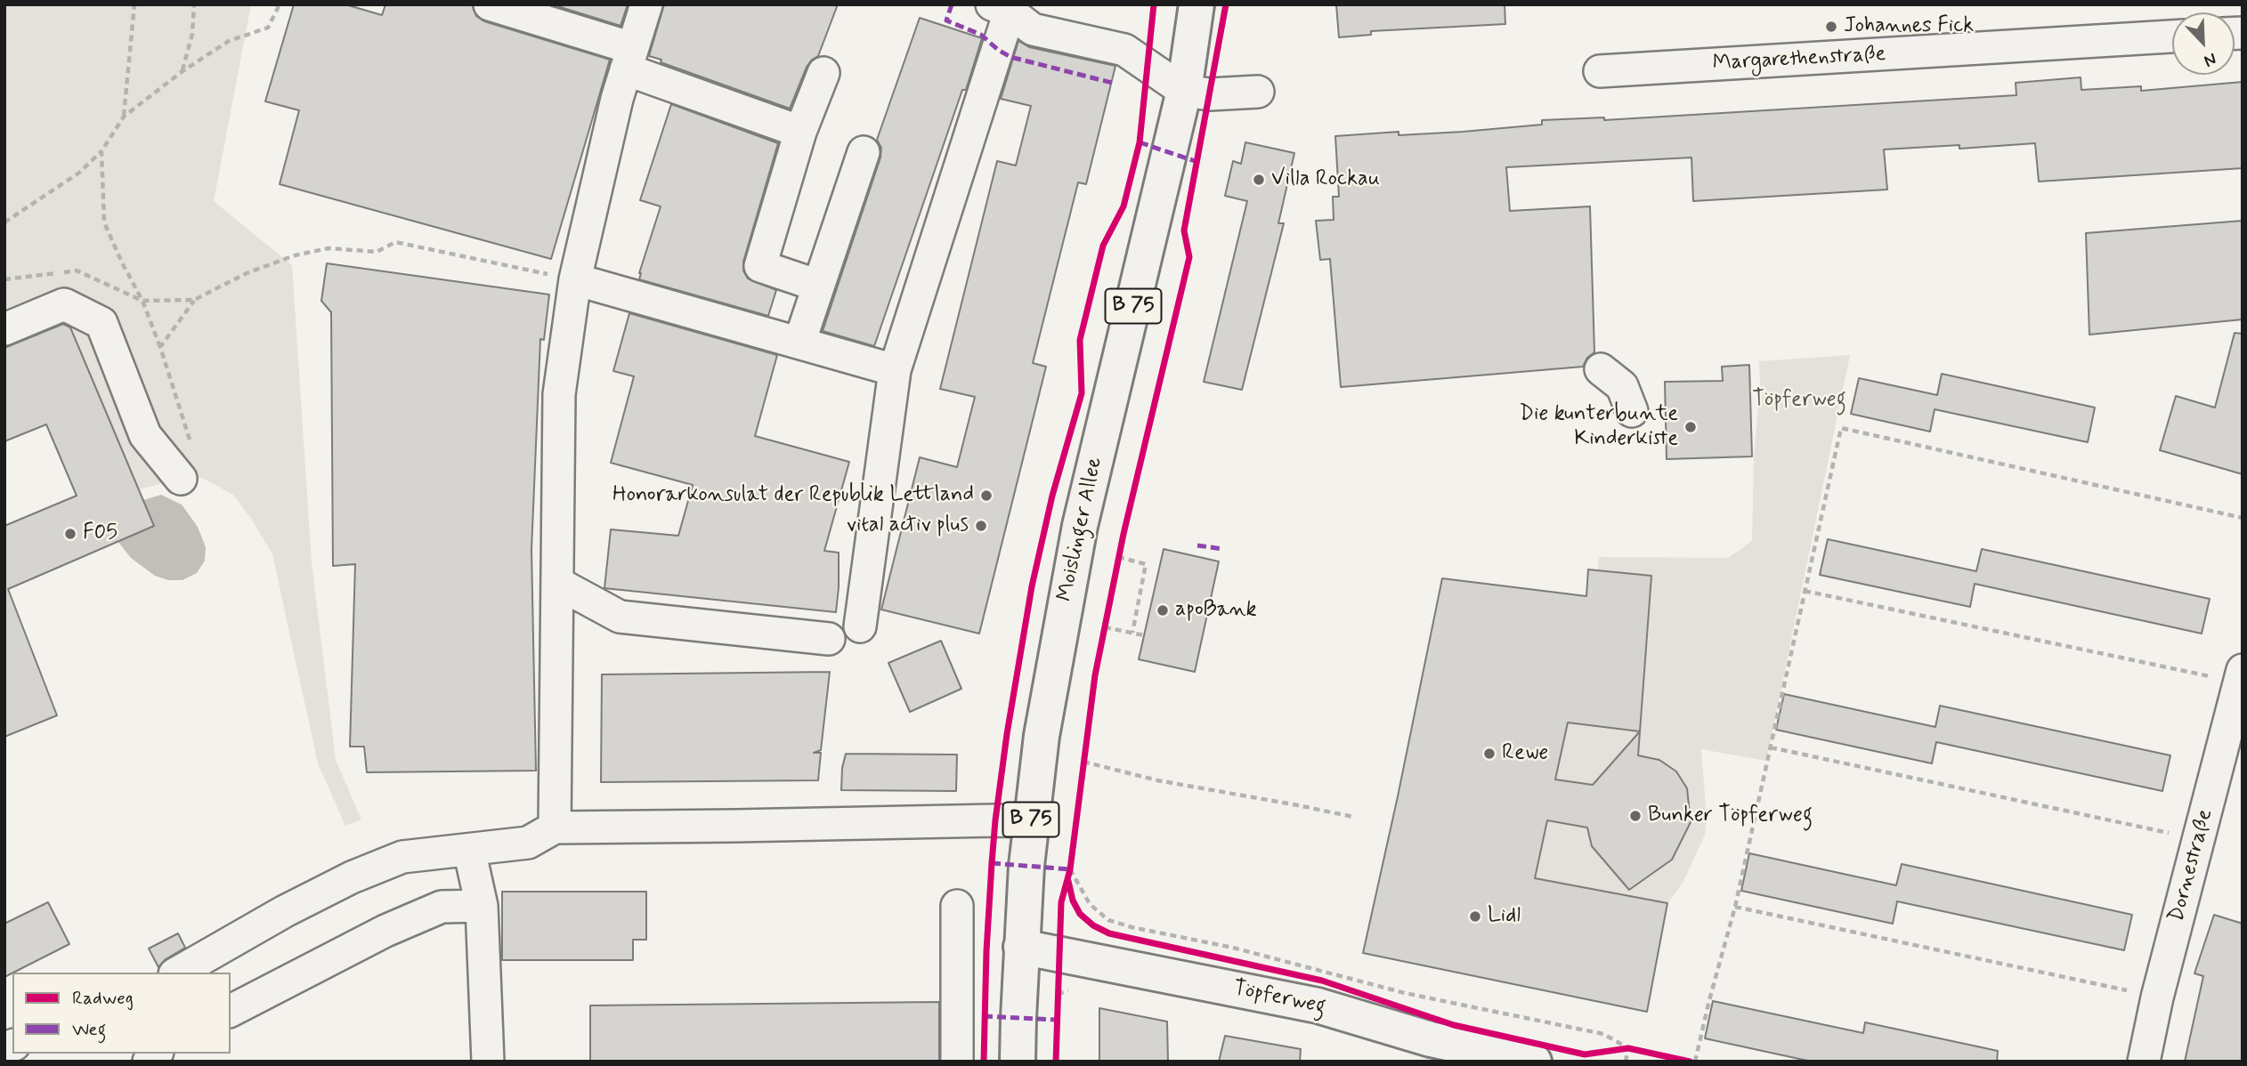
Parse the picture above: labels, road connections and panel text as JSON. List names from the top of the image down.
{
  "streets": {
    "main road": ["B 75", "Moislinger Allee", "Töpferweg"],
    "street": ["Margarethenstraße", "Dornestraße"]
  },
  "crossings": [
    ["Moislinger Allee", "Töpferweg"]
  ],
  "parks": ["Töpferweg"],
  "places": [
    "Johannes Fick",
    "Villa Rockau",
    "Die kunterbunte Kinderkiste",
    "Honorarkonsulat der Republik Lettland",
    "vital activ plus",
    "F05",
    "apoBank",
    "Rewe",
    "Bunker Töpferweg",
    "Lidl"
  ],
  "legend": ["Radweg", "Weg"],
  "north": "bottom right"
}
